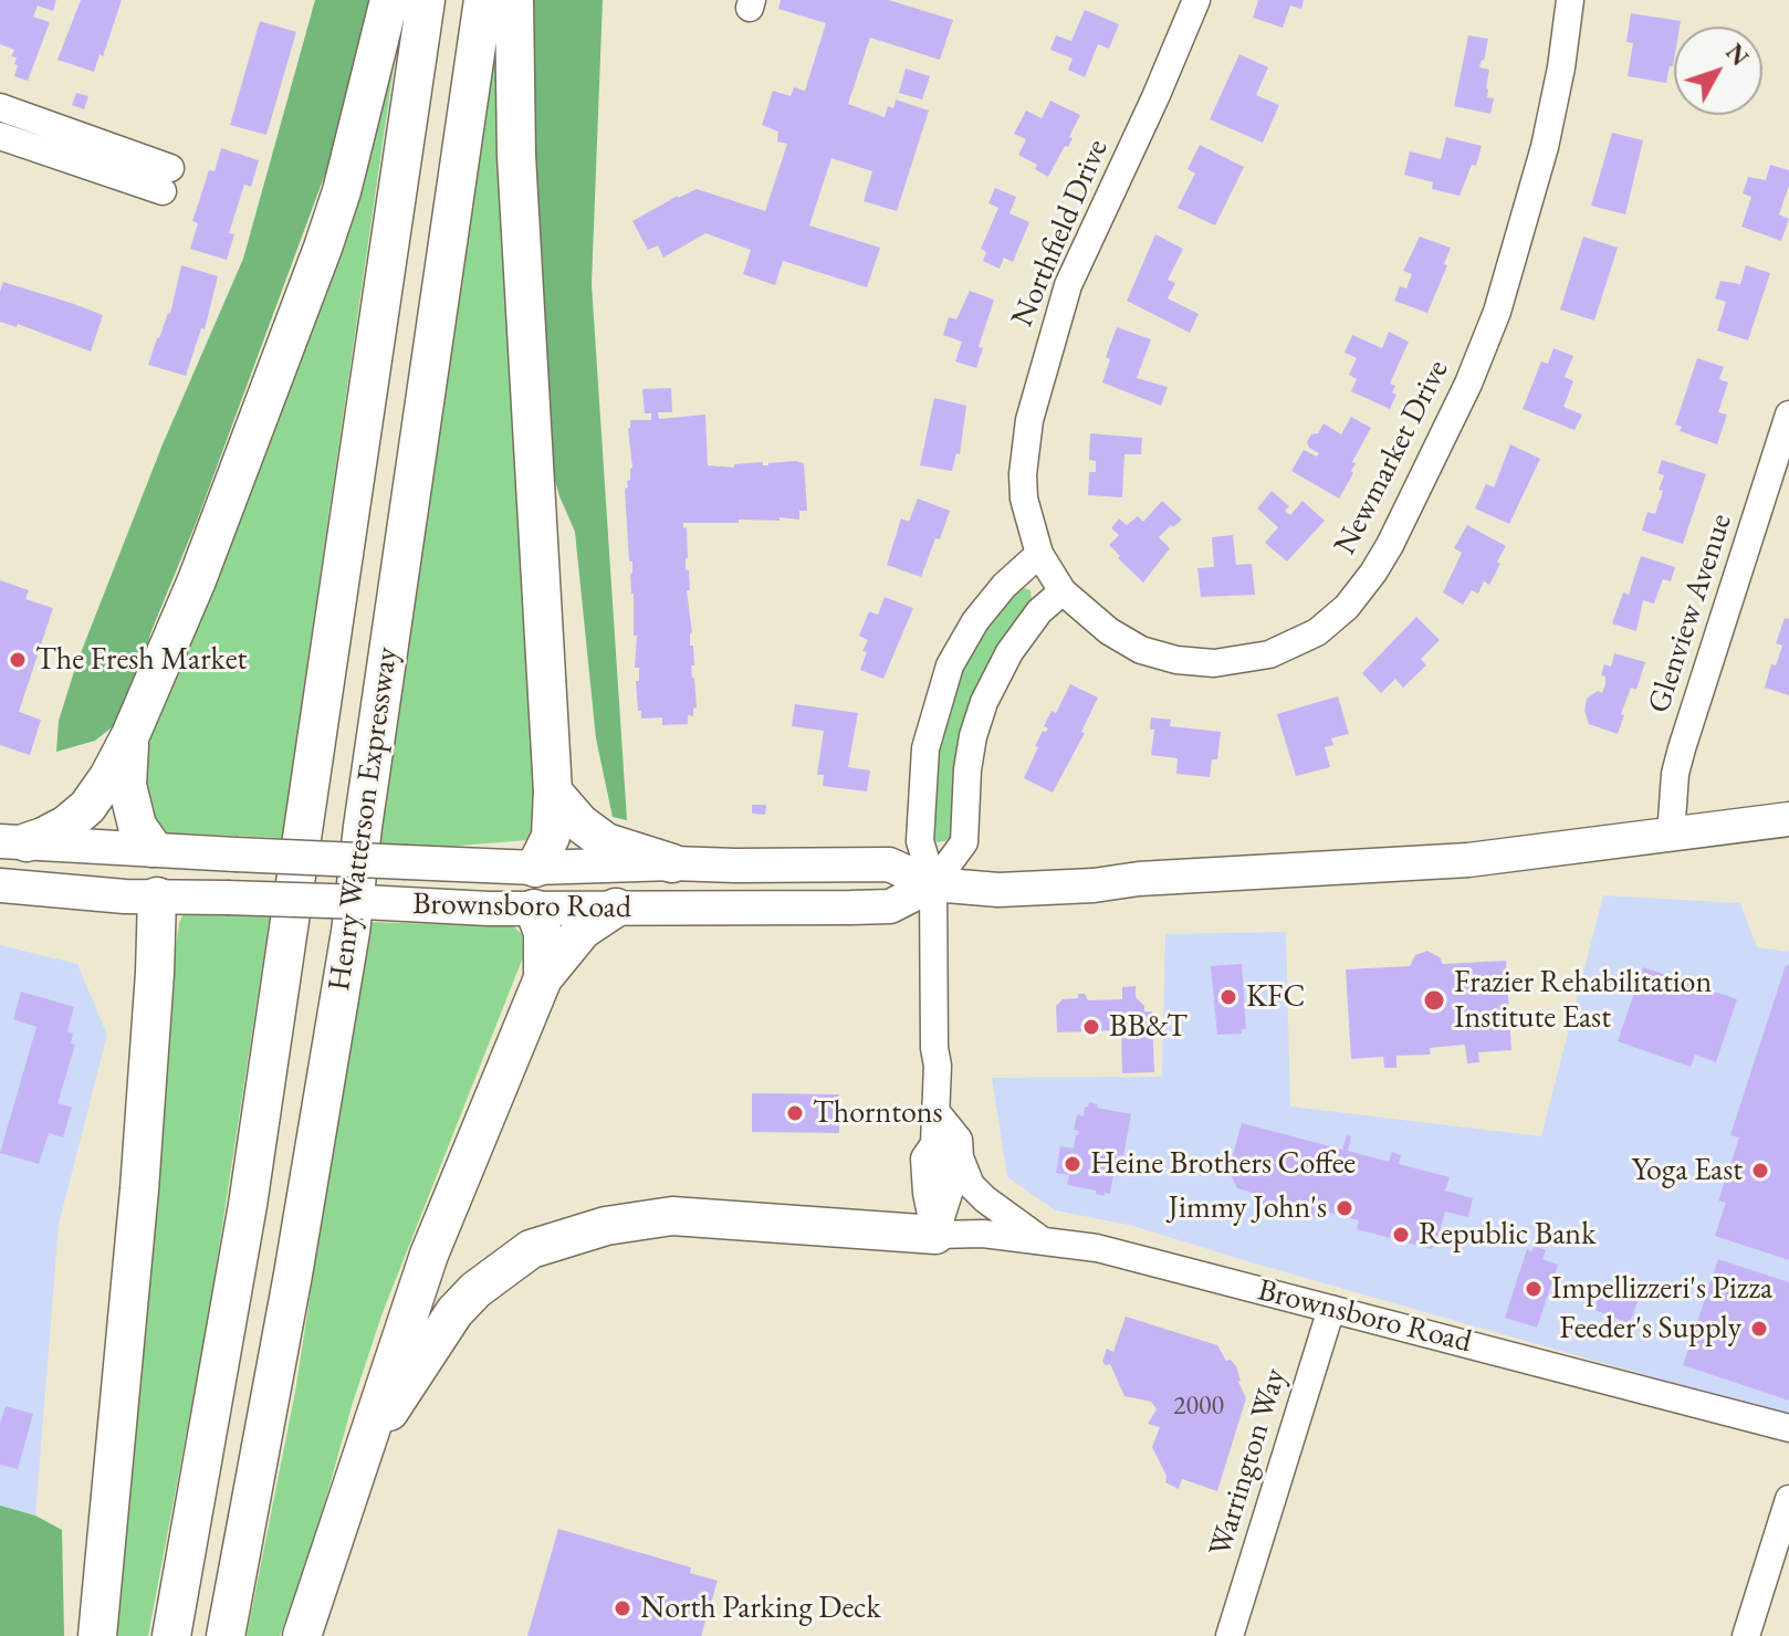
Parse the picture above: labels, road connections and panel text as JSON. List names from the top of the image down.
{
  "streets": {
    "highway": ["Henry Watterson Expressway"],
    "main road": ["Brownsboro Road"],
    "street": [
      "Northfield Drive",
      "Newmarket Drive",
      "Glenview Avenue",
      "Warrington Way"
    ]
  },
  "crossings": [
    ["Northfield Drive", "Newmarket Drive"],
    ["Brownsboro Road", "Warrington Way"]
  ],
  "places": [
    "The Fresh Market",
    "KFC",
    "Frazier Rehabilitation Institute East",
    "BB&T",
    "Thorntons",
    "Heine Brothers Coffee",
    "Yoga East",
    "Jimmy John's",
    "Republic Bank",
    "Impellizzeri's Pizza",
    "Feeder's Supply",
    "North Parking Deck"
  ],
  "house_numbers": ["2000"],
  "north": "top right"
}
